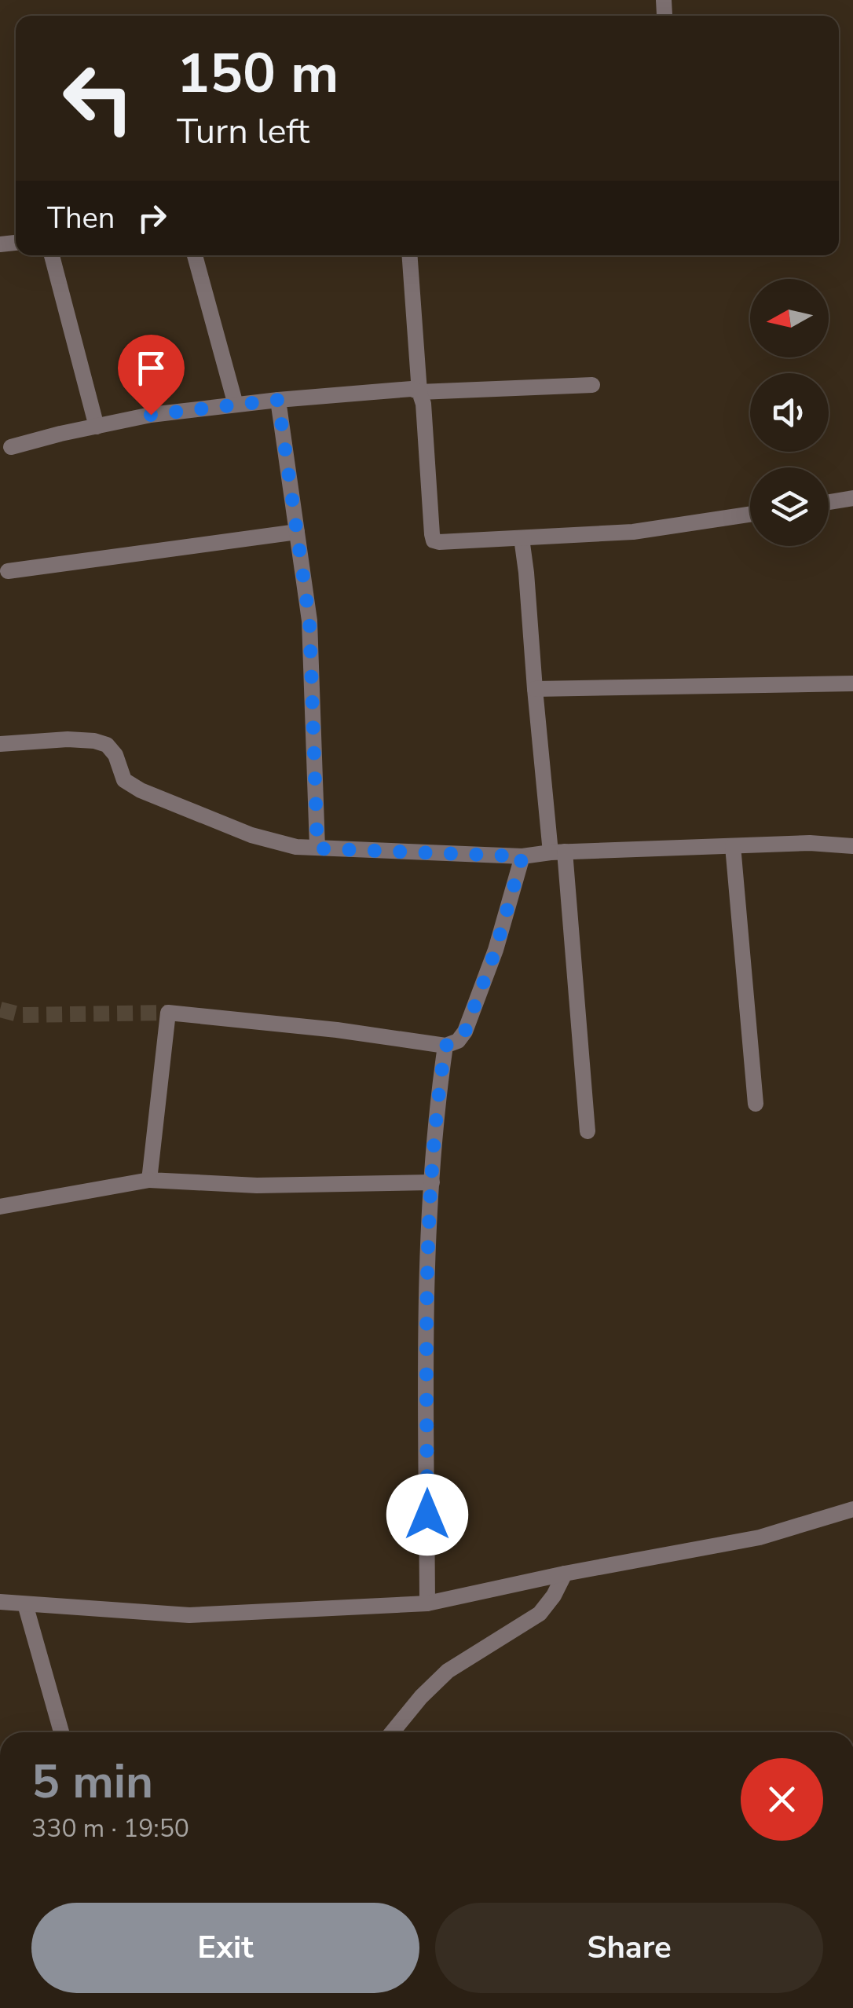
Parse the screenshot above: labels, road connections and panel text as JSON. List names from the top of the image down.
{
  "north": "left",
  "page": {
    "turn": ["150 m", "Turn left"],
    "then": "Then",
    "heading": ["5 min", "330 m · 19:50"],
    "buttons": ["Exit", "Share"]
  }
}
